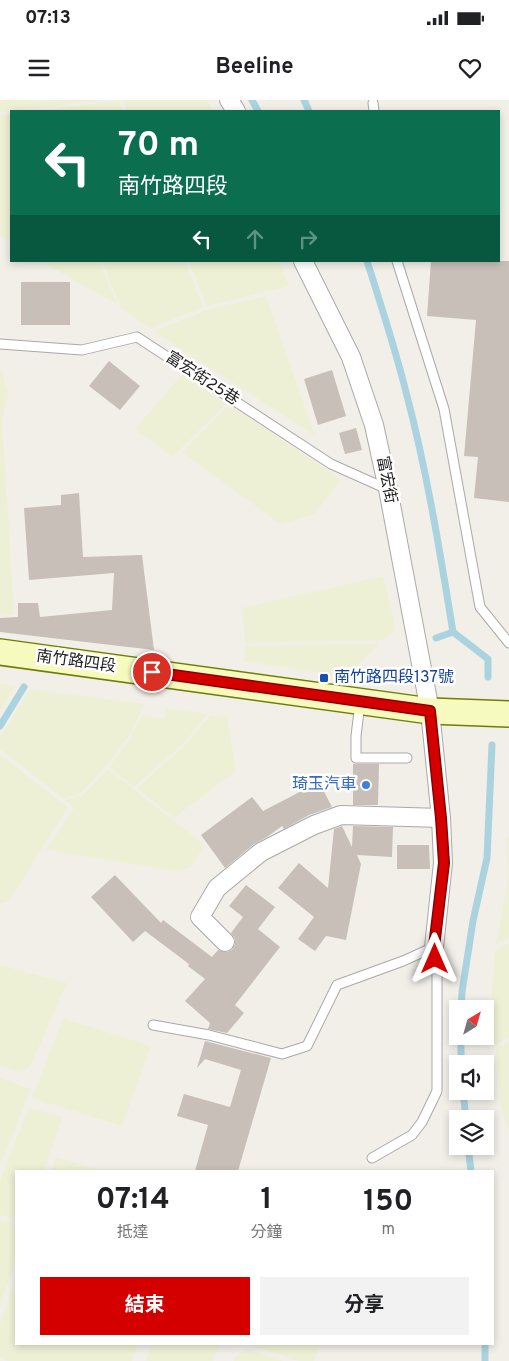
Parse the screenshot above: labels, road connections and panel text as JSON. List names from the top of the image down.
{
  "streets": {
    "street": ["富宏街", "南竹路四段"],
    "lane": ["富宏街25巷"]
  },
  "crossings": [
    ["富宏街25巷", "富宏街"],
    ["富宏街", "南竹路四段"]
  ],
  "places": {
    "transit": ["南竹路四段137號"],
    "other": ["琦玉汽車"]
  },
  "north": "top right",
  "page": {
    "status": "07:13",
    "header": "Beeline",
    "turn": ["70 m", "南竹路四段"],
    "eta": [
      "07:14",
      "抵達",
      "1",
      "分鐘",
      "150",
      "m"
    ],
    "buttons": ["結束", "分享"]
  }
}
